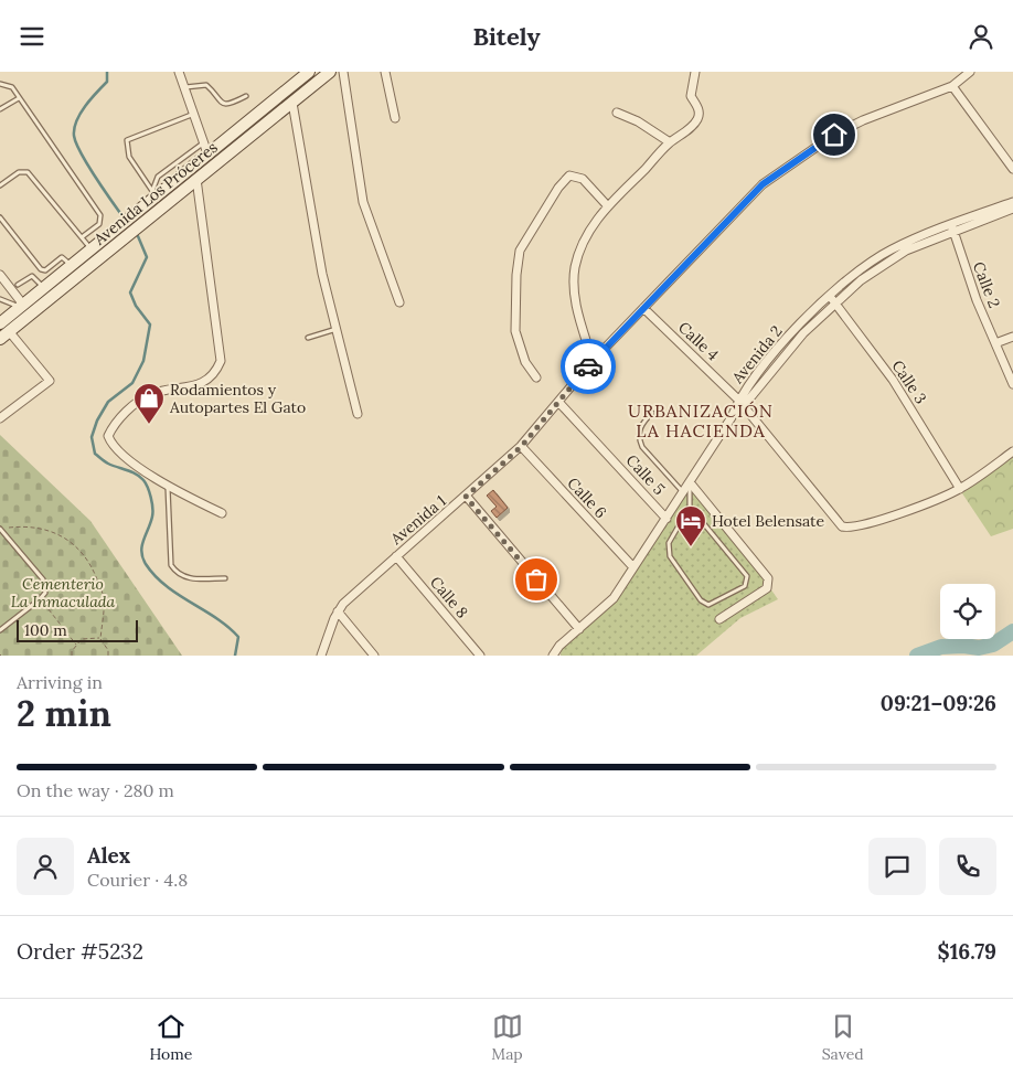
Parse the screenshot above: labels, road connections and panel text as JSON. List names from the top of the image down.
{
  "streets": {
    "main road": ["Avenida Los Próceres"],
    "street": [
      "Calle 2",
      "Calle 4",
      "Avenida 2",
      "Calle 3",
      "Calle 5",
      "Calle 6",
      "Avenida 1",
      "Calle 8"
    ]
  },
  "crossings": [
    ["Calle 4", "Avenida 2"],
    ["Calle 4", "Calle 3"],
    ["Calle 4", "Avenida 1"],
    ["Avenida 2", "Calle 3"],
    ["Avenida 2", "Calle 5"],
    ["Avenida 2", "Calle 6"],
    ["Calle 5", "Avenida 1"],
    ["Calle 6", "Avenida 1"],
    ["Avenida 1", "Calle 8"]
  ],
  "districts": ["URBANIZACIÓN LA HACIENDA"],
  "parks": ["Cementerio La Inmaculada"],
  "places": {
    "shop": ["Rodamientos y Autopartes El Gato"],
    "hotel": ["Hotel Belensate"]
  },
  "scale_bar": "100 m",
  "page": {
    "header": "Bitely",
    "scale": "100 m",
    "heading": ["2 min", "Arriving in", "09:21–09:26"],
    "panel": [
      "Alex",
      "Courier · 4.8",
      "Order #5232",
      "$16.79"
    ],
    "bar": "On the way · 280 m",
    "tabs": ["Home", "Map", "Saved"]
  }
}
